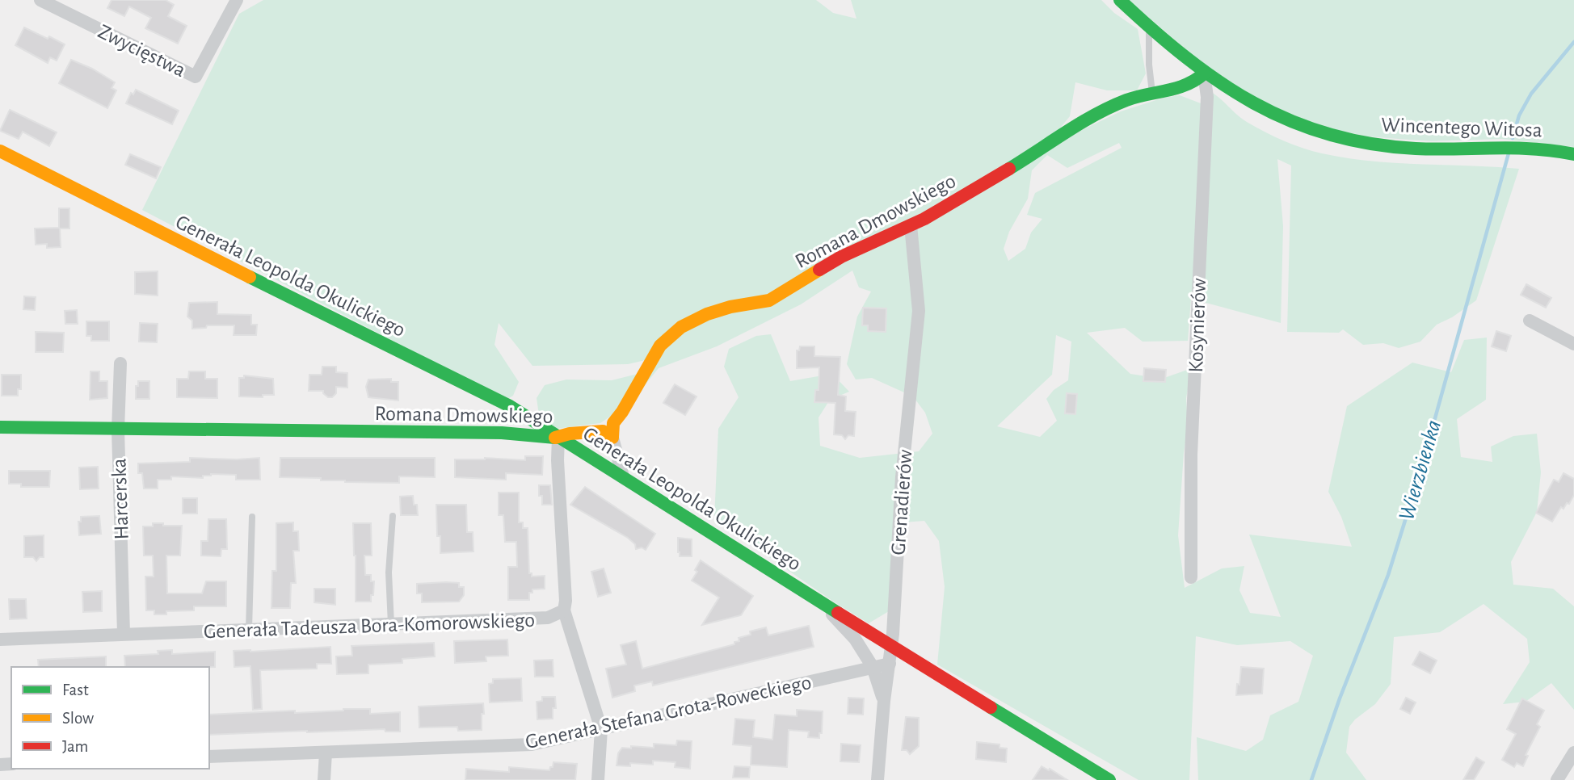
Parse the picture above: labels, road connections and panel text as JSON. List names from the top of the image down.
{
  "streets": {
    "street": [
      "Zwycięstwa",
      "Wincentego Witosa",
      "Romana Dmowskiego",
      "Generała Leopolda Okulickiego",
      "Kosynierów",
      "Harcerska",
      "Grenadierów",
      "Generała Tadeusza Bora-Komorowskiego",
      "Generała Stefana Grota-Roweckiego"
    ]
  },
  "crossings": [
    ["Wincentego Witosa", "Romana Dmowskiego"],
    ["Wincentego Witosa", "Kosynierów"],
    ["Romana Dmowskiego", "Generała Leopolda Okulickiego"],
    ["Romana Dmowskiego", "Kosynierów"],
    ["Romana Dmowskiego", "Harcerska"],
    ["Romana Dmowskiego", "Grenadierów"],
    ["Romana Dmowskiego", "Generała Tadeusza Bora-Komorowskiego"],
    ["Generała Leopolda Okulickiego", "Grenadierów"],
    ["Generała Leopolda Okulickiego", "Generała Tadeusza Bora-Komorowskiego"],
    ["Harcerska", "Generała Tadeusza Bora-Komorowskiego"],
    ["Grenadierów", "Generała Stefana Grota-Roweckiego"]
  ],
  "water": ["Wierzbienka"],
  "legend": ["Fast", "Slow", "Jam"]
}
